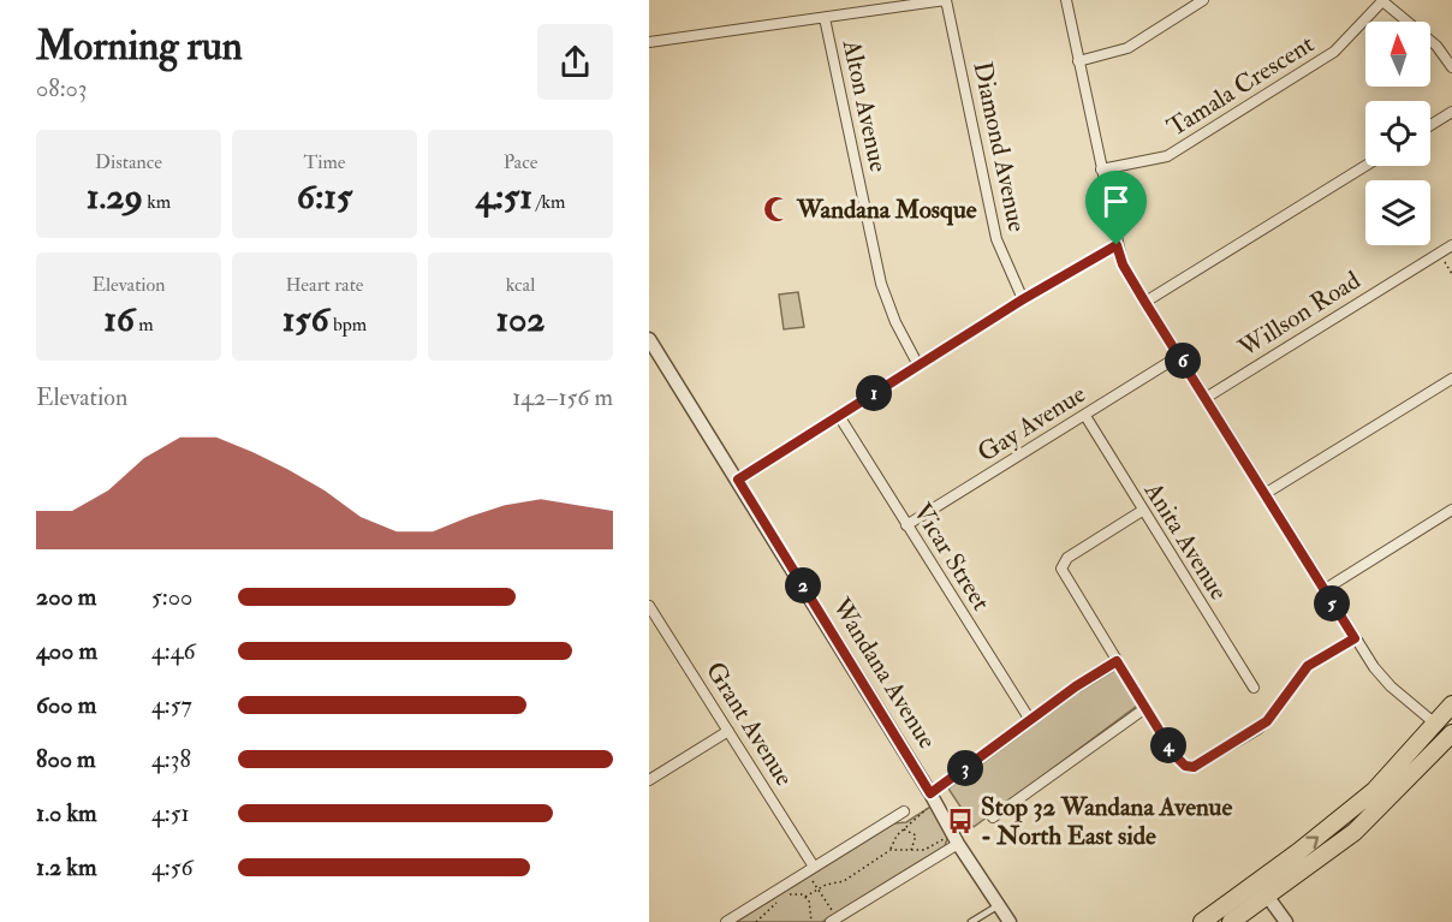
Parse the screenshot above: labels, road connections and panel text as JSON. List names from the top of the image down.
{
  "streets": {
    "street": [
      "Tamala Crescent",
      "Alton Avenue",
      "Diamond Avenue",
      "Willson Road",
      "Gay Avenue",
      "Anita Avenue",
      "Vicar Street",
      "Wandana Avenue",
      "Grant Avenue"
    ]
  },
  "crossings": [
    ["Gay Avenue", "Anita Avenue"],
    ["Gay Avenue", "Vicar Street"]
  ],
  "places": {
    "mosque": ["Wandana Mosque"],
    "bus stop": ["Stop 32 Wandana Avenue - North East side"]
  },
  "north": "top",
  "page": {
    "heading": ["Morning run", "08:03"],
    "stats": [
      ["Distance", "1.29 km"],
      ["Time", "6:15"],
      ["Pace", "4:51 /km"],
      ["Elevation", "16 m"],
      ["Heart rate", "156 bpm"],
      ["kcal", "102"]
    ],
    "pins": [
      "6",
      "1",
      "2",
      "5",
      "4",
      "3"
    ],
    "chart": ["Elevation", "142–156 m"],
    "list": [
      {
        "name": "200 m",
        "note": "5:00"
      },
      {
        "name": "400 m",
        "note": "4:46"
      },
      {
        "name": "600 m",
        "note": "4:57"
      },
      {
        "name": "800 m",
        "note": "4:38"
      },
      {
        "name": "1.0 km",
        "note": "4:51"
      },
      {
        "name": "1.2 km",
        "note": "4:56"
      }
    ]
  }
}
